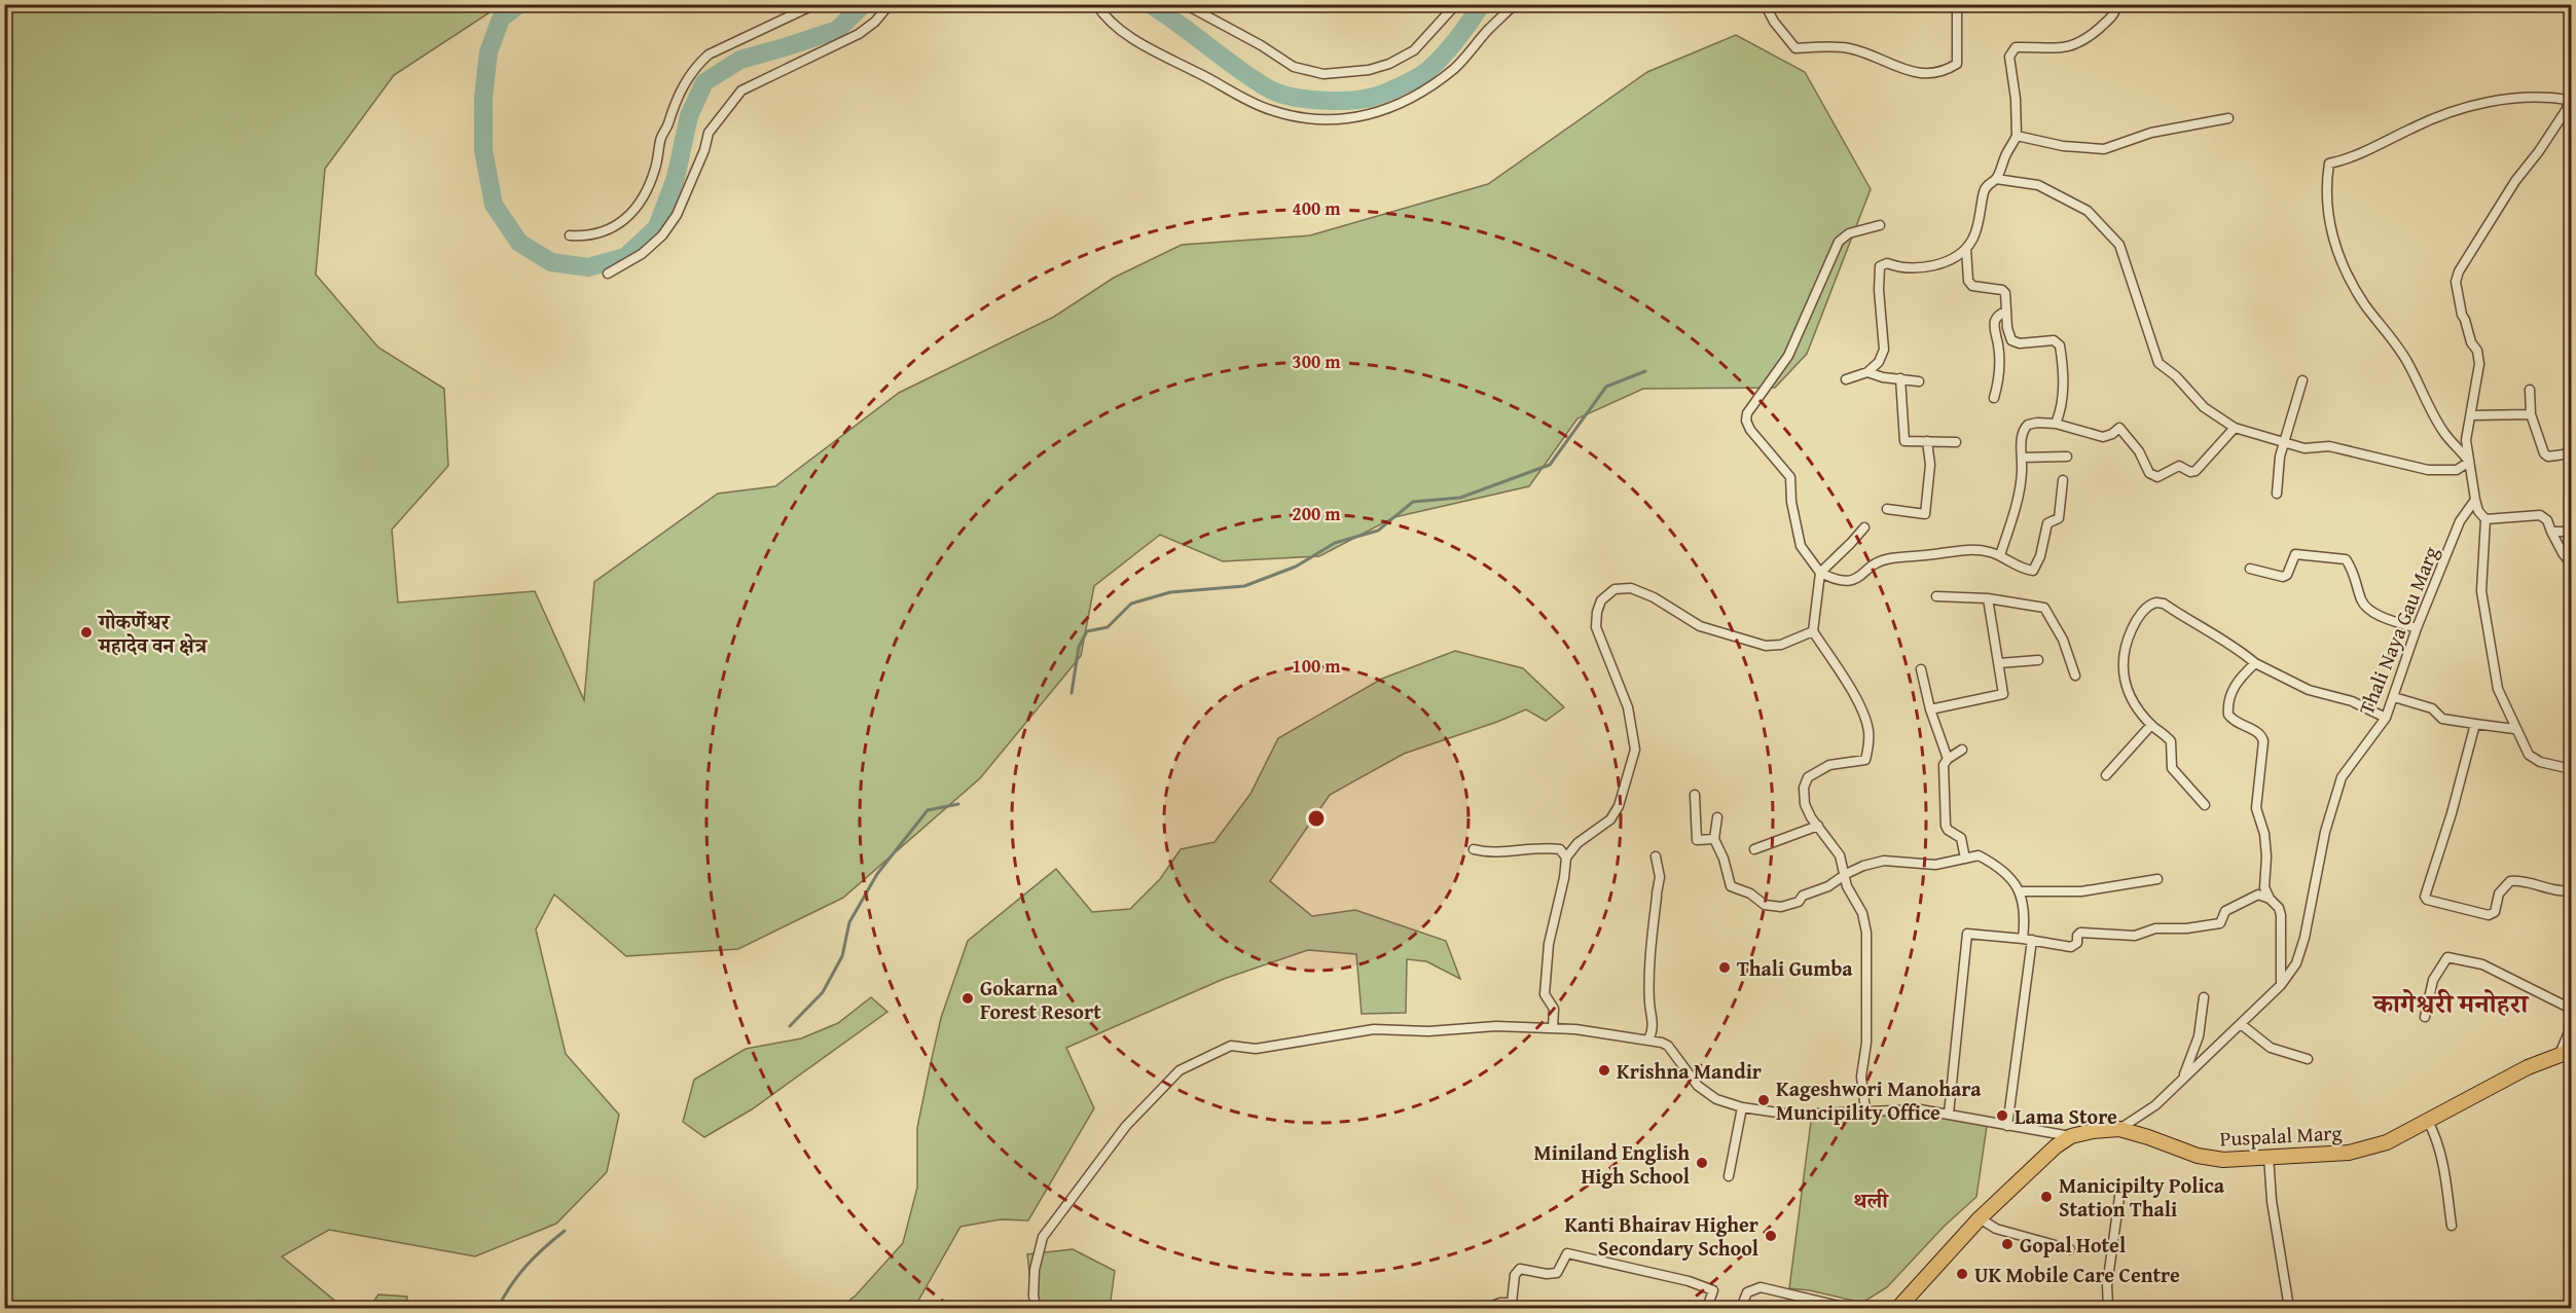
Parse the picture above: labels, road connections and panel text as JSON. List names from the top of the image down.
{
  "streets": {
    "main road": ["Puspalal Marg"],
    "street": ["Thali Naya Gau Marg"]
  },
  "crossings": [
    ["Thali Naya Gau Marg", "Puspalal Marg"]
  ],
  "districts": ["कागेश्वरी मनोहरा", "थली"],
  "places": [
    "गोकर्णेश्वर महादेव वन क्षेत्र",
    "Thali Gumba",
    "Gokarna Forest Resort",
    "Krishna Mandir",
    "Kageshwori Manohara Muncipility Office",
    "Lama Store",
    "Miniland English High School",
    "Manicipilty Polica Station Thali",
    "Kanti Bhairav Higher Secondary School",
    "Gopal Hotel",
    "UK Mobile Care Centre"
  ],
  "rings": [
    "400 m",
    "300 m",
    "200 m",
    "100 m"
  ]
}
